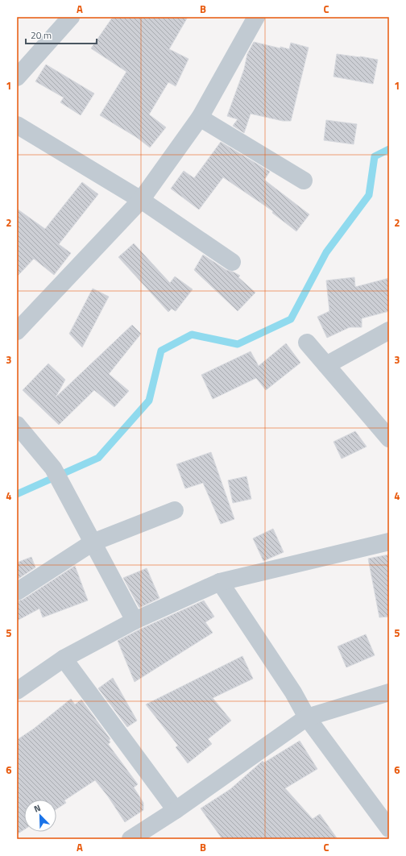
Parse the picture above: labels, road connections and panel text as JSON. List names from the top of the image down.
{
  "scale_bar": "20 m",
  "north": "top left",
  "grid": {
    "columns": ["A", "B", "C"],
    "rows": [
      "1",
      "2",
      "3",
      "4",
      "5",
      "6"
    ]
  }
}
